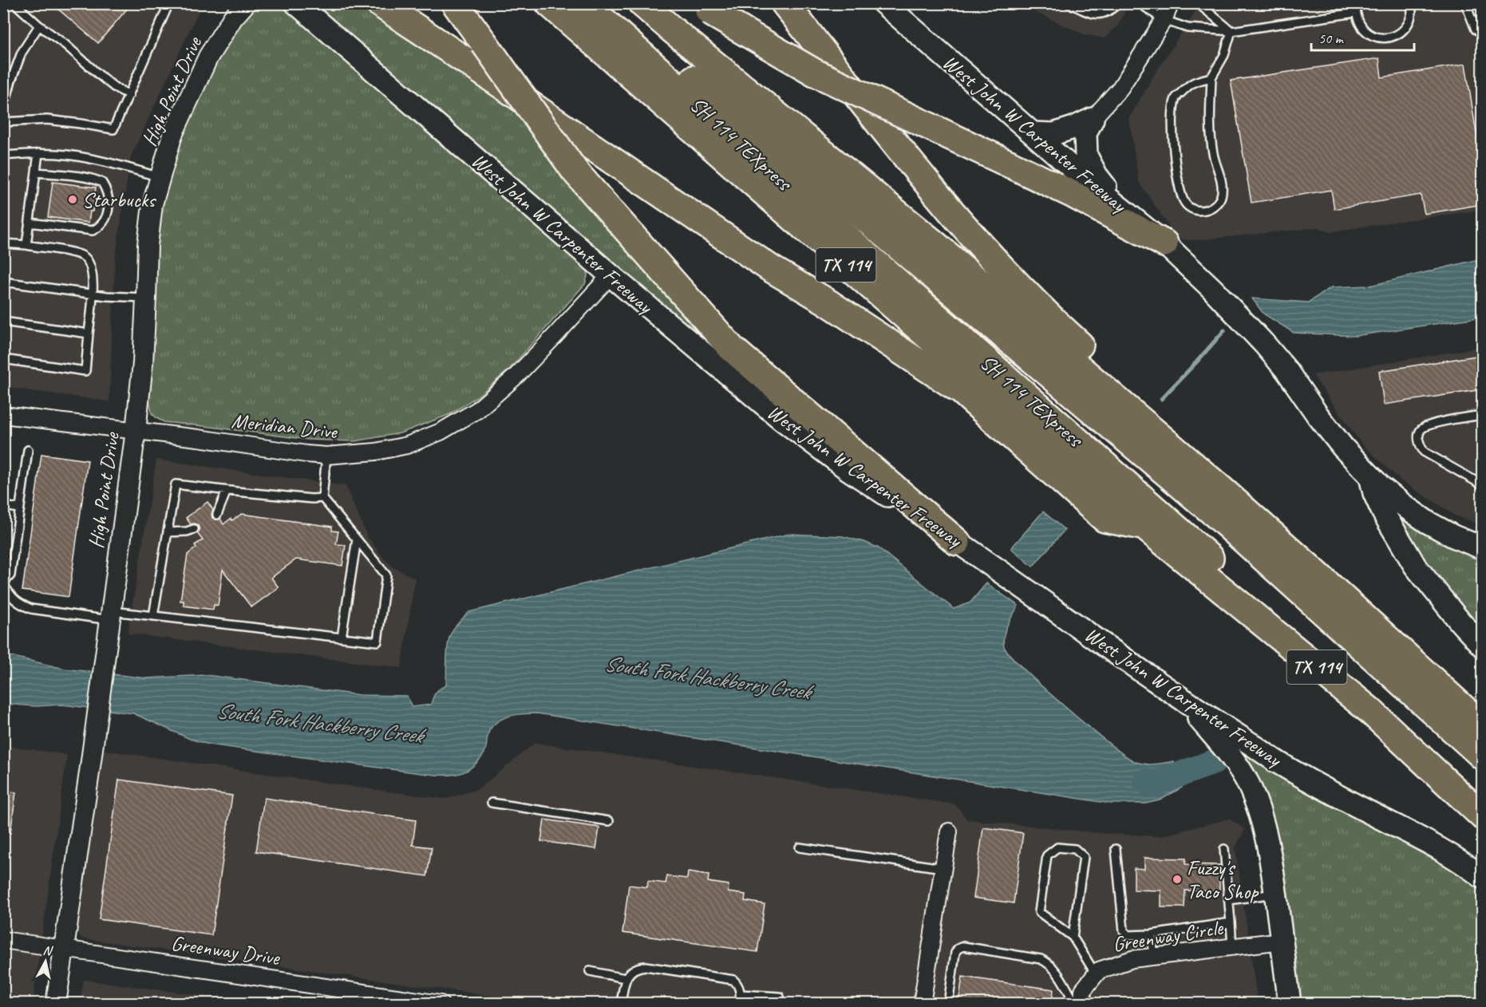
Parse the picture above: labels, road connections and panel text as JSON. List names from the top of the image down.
{
  "streets": {
    "highway": ["SH 114 TEXpress", "TX 114"],
    "main road": ["West John W Carpenter Freeway"],
    "street": [
      "High Point Drive",
      "Meridian Drive",
      "Greenway Circle",
      "Greenway Drive"
    ]
  },
  "crossings": [
    ["High Point Drive", "Meridian Drive"],
    ["High Point Drive", "Greenway Drive"],
    ["West John W Carpenter Freeway", "Meridian Drive"]
  ],
  "water": ["South Fork Hackberry Creek"],
  "places": ["Starbucks", "Fuzzy's Taco Shop"],
  "scale_bar": "50 m",
  "north": "top"
}
